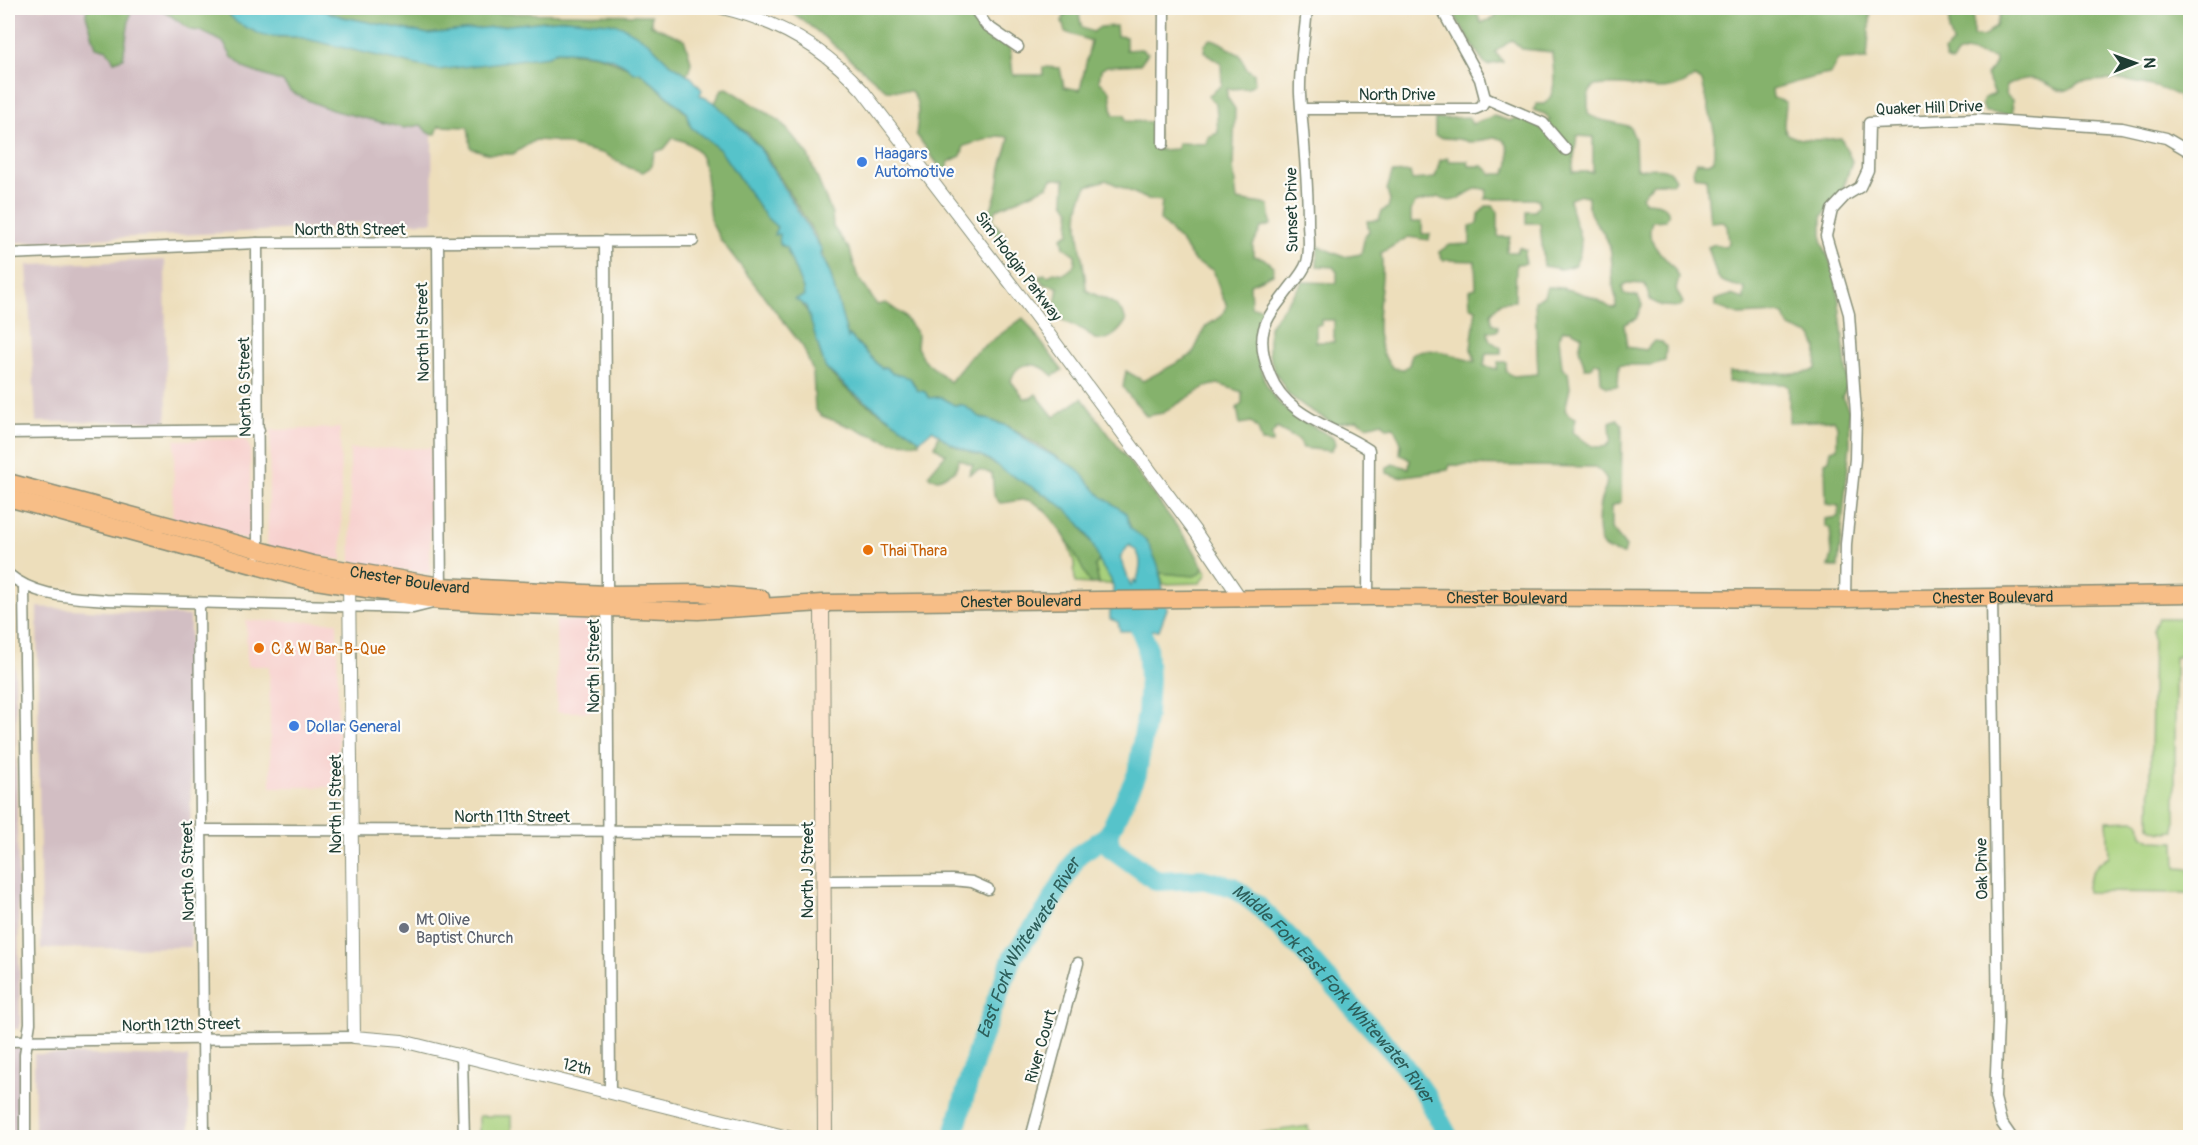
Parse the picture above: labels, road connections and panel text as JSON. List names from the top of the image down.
{
  "streets": {
    "highway": ["Chester Boulevard"],
    "main road": ["North J Street"],
    "street": [
      "North Drive",
      "Quaker Hill Drive",
      "Sunset Drive",
      "North 8th Street",
      "Sim Hodgin Parkway",
      "North H Street",
      "North G Street",
      "North I Street",
      "North 11th Street",
      "Oak Drive",
      "North 12th Street",
      "River Court",
      "12th"
    ]
  },
  "crossings": [
    ["North Drive", "Sunset Drive"],
    ["Quaker Hill Drive", "Chester Boulevard"],
    ["Sunset Drive", "Chester Boulevard"],
    ["North 8th Street", "North H Street"],
    ["North 8th Street", "North G Street"],
    ["North 8th Street", "North I Street"],
    ["Sim Hodgin Parkway", "Chester Boulevard"],
    ["North H Street", "Chester Boulevard"],
    ["North H Street", "North 11th Street"],
    ["North H Street", "North 12th Street"],
    ["North H Street", "12th"],
    ["North G Street", "Chester Boulevard"],
    ["North G Street", "North 11th Street"],
    ["North G Street", "North 12th Street"],
    ["Chester Boulevard", "North I Street"],
    ["Chester Boulevard", "Oak Drive"],
    ["Chester Boulevard", "North J Street"],
    ["North I Street", "North 11th Street"],
    ["North I Street", "12th"],
    ["North 11th Street", "North J Street"],
    ["North 12th Street", "12th"]
  ],
  "water": ["East Fork Whitewater River", "Middle Fork East Fork Whitewater River"],
  "places": [
    "Haagars Automotive",
    "Thai Thara",
    "C & W Bar-B-Que",
    "Dollar General",
    "Mt Olive Baptist Church"
  ],
  "north": "right"
}
